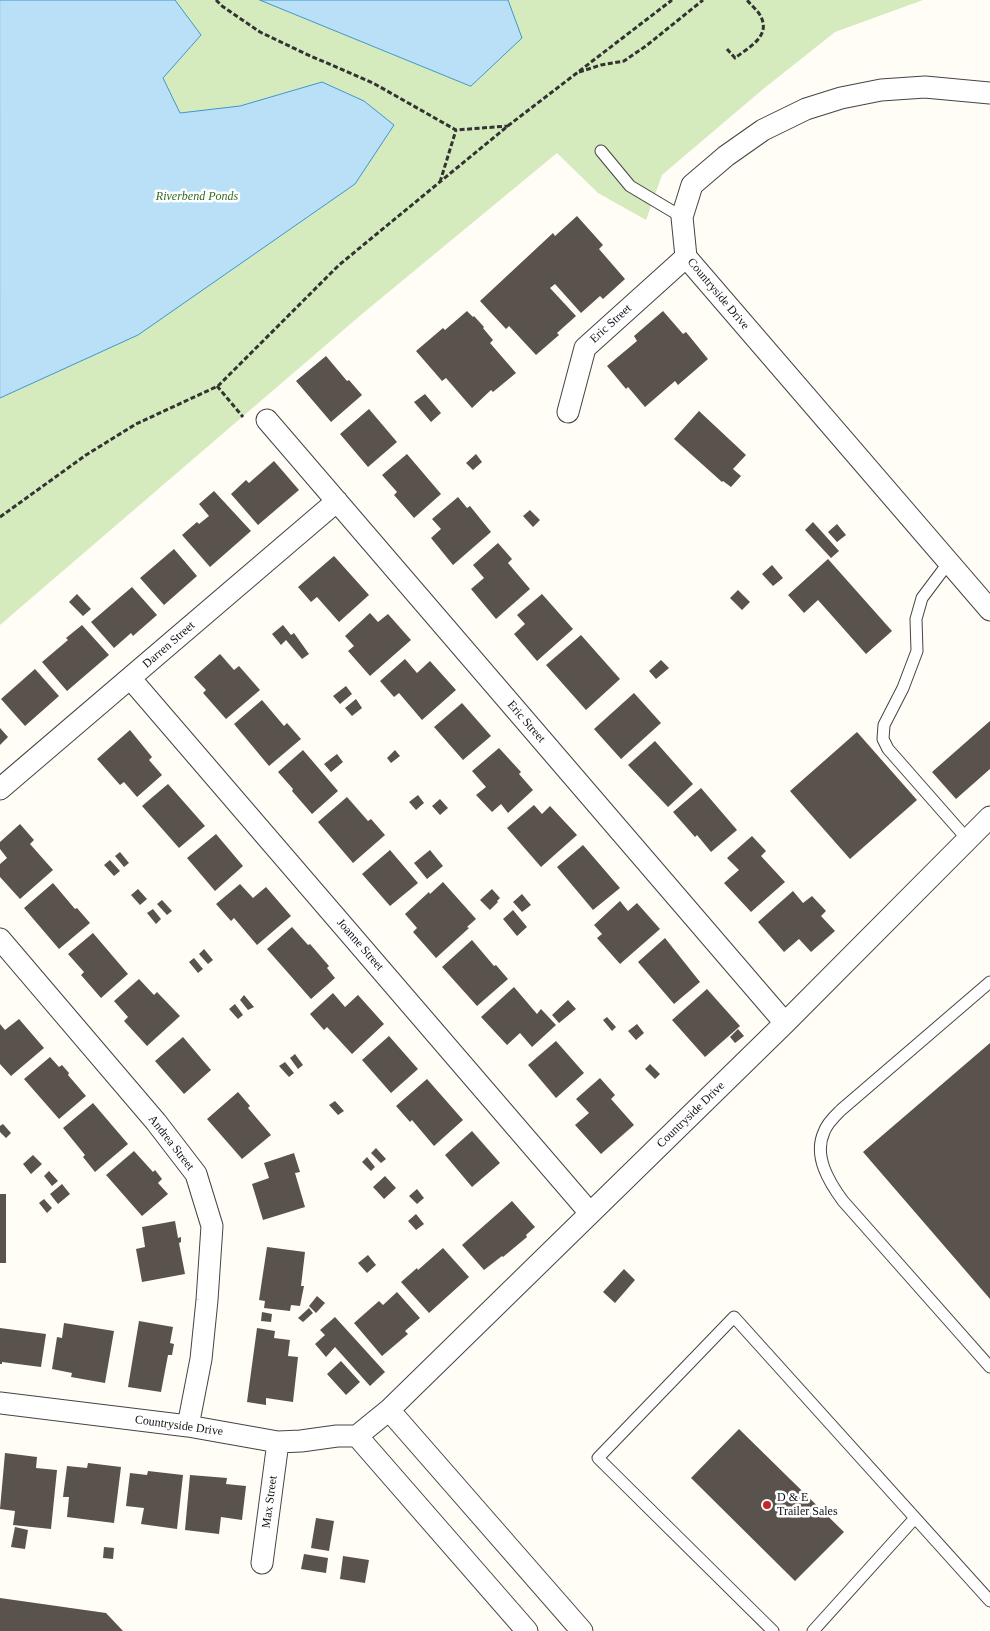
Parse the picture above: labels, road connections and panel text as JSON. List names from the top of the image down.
{
  "streets": {
    "street": [
      "Countryside Drive",
      "Eric Street",
      "Darren Street",
      "Joanne Street",
      "Andrea Street",
      "Max Street"
    ]
  },
  "crossings": [
    ["Countryside Drive", "Eric Street"],
    ["Countryside Drive", "Joanne Street"],
    ["Countryside Drive", "Andrea Street"],
    ["Countryside Drive", "Max Street"],
    ["Eric Street", "Darren Street"],
    ["Darren Street", "Joanne Street"]
  ],
  "parks": ["Riverbend Ponds"],
  "places": ["D & E Trailer Sales"]
}
